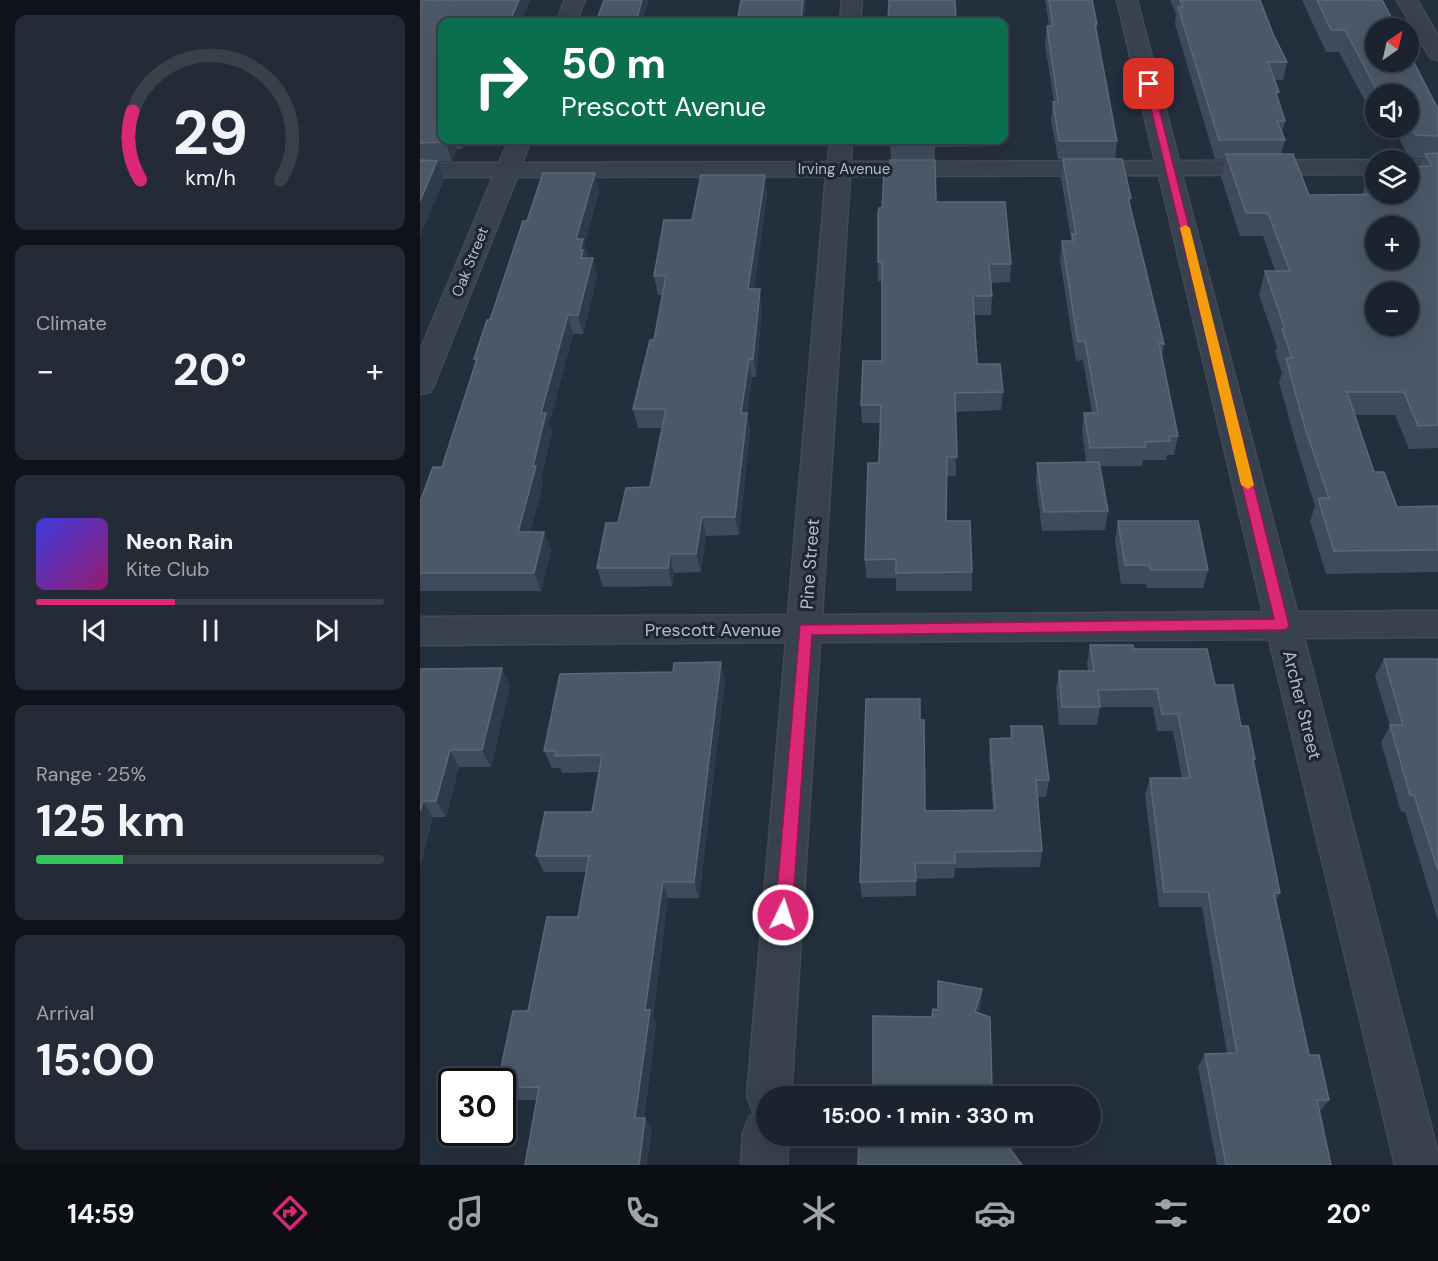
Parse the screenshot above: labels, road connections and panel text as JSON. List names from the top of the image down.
{
  "streets": {
    "street": [
      "Irving Avenue",
      "Oak Street",
      "Pine Street",
      "Prescott Avenue",
      "Archer Street"
    ]
  },
  "crossings": [
    ["Irving Avenue", "Oak Street"],
    ["Irving Avenue", "Pine Street"],
    ["Irving Avenue", "Archer Street"],
    ["Pine Street", "Prescott Avenue"],
    ["Prescott Avenue", "Archer Street"]
  ],
  "north": "top right",
  "page": {
    "map_buttons": ["+", "−"],
    "turn": ["50 m", "Prescott Avenue"],
    "tile": [
      "Climate",
      ["Range · 25%", "125 km"],
      ["Arrival", "15:00"]
    ],
    "heat": ["−", "20°", "+"],
    "song": ["Neon Rain", "Kite Club"],
    "limit": "30",
    "trip": "15:00 · 1 min · 330 m",
    "tabs": ["14:59", "20°"],
    "gauge": ["29", "km/h"]
  }
}
